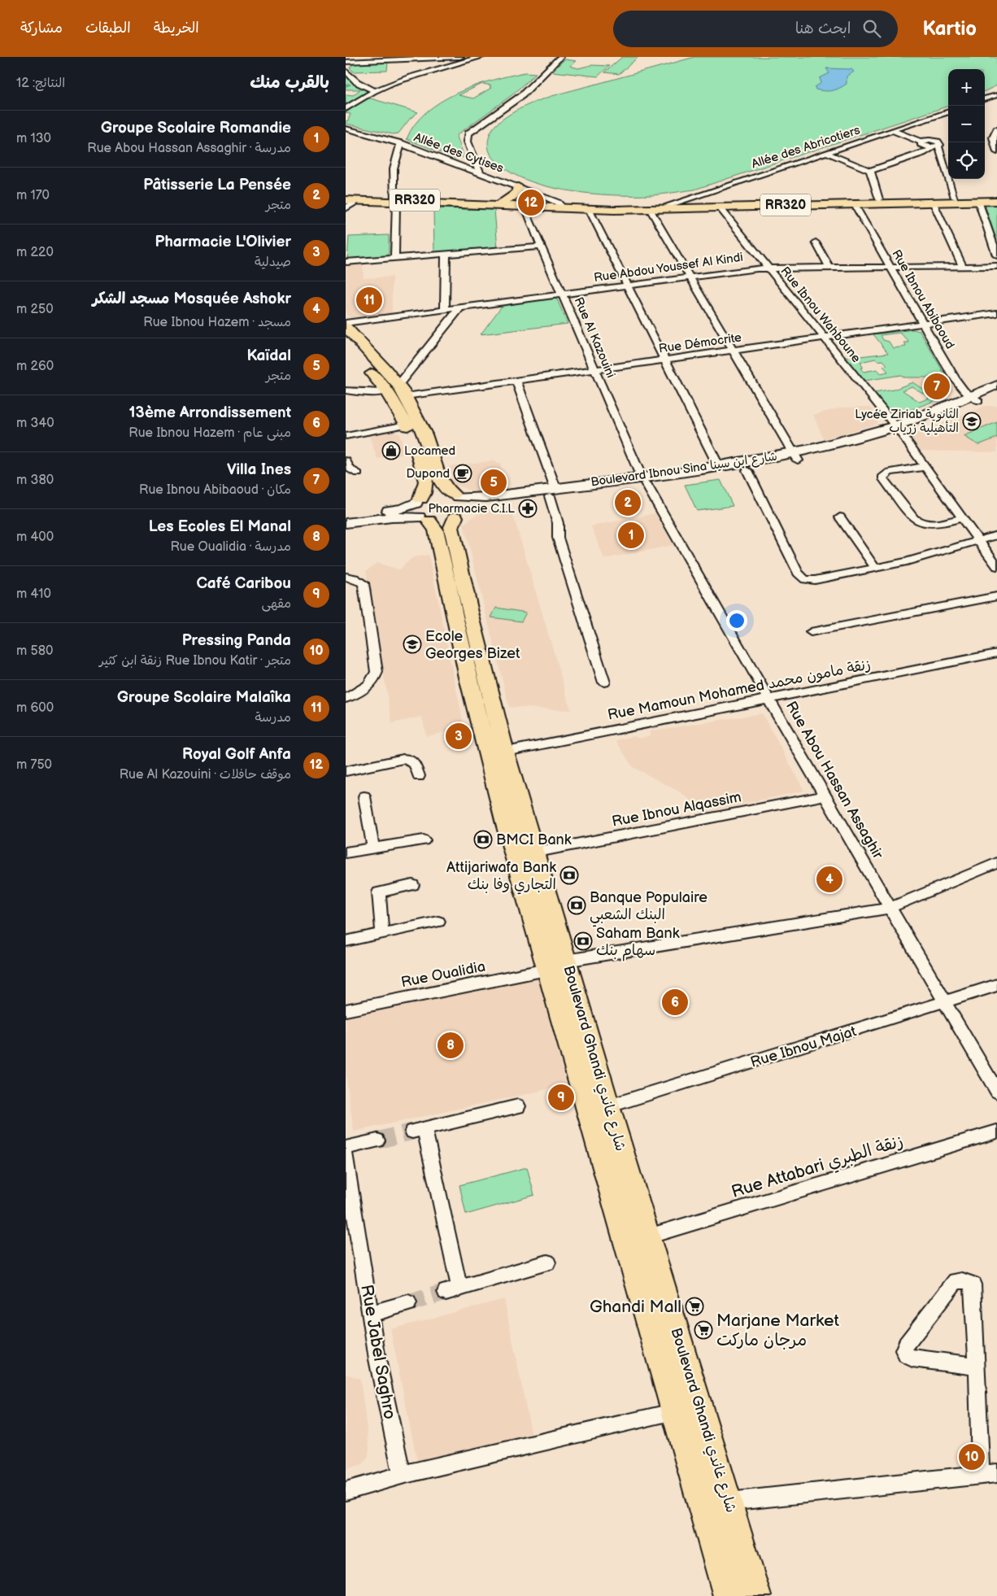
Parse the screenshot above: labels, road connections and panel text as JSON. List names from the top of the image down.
{
  "streets": {
    "main road": ["RR320", "Boulevard Ibnou Sina شارع ابن سينا", "Boulevard Ghandi شارع غاندي"],
    "street": [
      "Allée des Abricotiers",
      "Allée des Cytises",
      "Rue Abdou Youssef Al Kindi",
      "Rue Ibnou Abibaoud",
      "Rue Ibnou Wahboune",
      "Rue Al Kazouini",
      "Rue Démocrite",
      "Rue Mamoun Mohamed زنقة مامون محمد",
      "Rue Abou Hassan Assaghir",
      "Rue Ibnou Alqassim",
      "Rue Oualidia",
      "Rue Ibnou Majat",
      "Rue Attabari زنقة الطبري",
      "Rue Jabel Saghro"
    ]
  },
  "crossings": [
    ["Allée des Abricotiers", "RR320"],
    ["Allée des Cytises", "RR320"],
    ["RR320", "Rue Ibnou Abibaoud"],
    ["RR320", "Rue Ibnou Wahboune"],
    ["RR320", "Rue Al Kazouini"],
    ["Rue Abdou Youssef Al Kindi", "Rue Ibnou Abibaoud"],
    ["Rue Abdou Youssef Al Kindi", "Rue Ibnou Wahboune"],
    ["Rue Abdou Youssef Al Kindi", "Rue Al Kazouini"],
    ["Rue Ibnou Abibaoud", "Rue Démocrite"],
    ["Rue Ibnou Abibaoud", "Boulevard Ibnou Sina شارع ابن سينا"],
    ["Rue Ibnou Wahboune", "Rue Démocrite"],
    ["Rue Ibnou Wahboune", "Boulevard Ibnou Sina شارع ابن سينا"],
    ["Rue Al Kazouini", "Rue Démocrite"],
    ["Rue Al Kazouini", "Boulevard Ibnou Sina شارع ابن سينا"],
    ["Rue Al Kazouini", "Rue Abou Hassan Assaghir"],
    ["Boulevard Ibnou Sina شارع ابن سينا", "Rue Abou Hassan Assaghir"],
    ["Boulevard Ibnou Sina شارع ابن سينا", "Boulevard Ghandi شارع غاندي"],
    ["Rue Mamoun Mohamed زنقة مامون محمد", "Rue Abou Hassan Assaghir"],
    ["Rue Mamoun Mohamed زنقة مامون محمد", "Boulevard Ghandi شارع غاندي"],
    ["Rue Abou Hassan Assaghir", "Rue Ibnou Alqassim"],
    ["Rue Abou Hassan Assaghir", "Rue Oualidia"],
    ["Rue Abou Hassan Assaghir", "Rue Ibnou Majat"],
    ["Rue Ibnou Alqassim", "Boulevard Ghandi شارع غاندي"],
    ["Rue Oualidia", "Boulevard Ghandi شارع غاندي"],
    ["Rue Ibnou Majat", "Boulevard Ghandi شارع غاندي"],
    ["Boulevard Ghandi شارع غاندي", "Rue Attabari زنقة الطبري"]
  ],
  "places": {
    "school or university": ["Lycée Ziriab الثانوية التأهيلية زرياب", "Ecole Georges Bizet"],
    "shop": ["Locamed"],
    "cafe": ["Dupond"],
    "pharmacy": ["Pharmacie C.I.L"],
    "bank": [
      "BMCI Bank",
      "Attijariwafa Bank التجاري وفا بنك",
      "Banque Populaire البنك الشعبي",
      "Saham Bank سهام بنك"
    ],
    "supermarket": ["Ghandi Mall", "Marjane Market مرجان ماركت"]
  },
  "page": {
    "header": "Kartio",
    "search": "ابحث هنا",
    "nav": ["الخريطة", "الطبقات", "مشاركة"],
    "heading": ["بالقرب منك", "النتائج: 12"],
    "map_buttons": ["+", "−"],
    "list": [
      {
        "mark": "1",
        "name": "Groupe Scolaire Romandie",
        "note": "مدرسة · Rue Abou Hassan Assaghir",
        "value": "130 m"
      },
      {
        "mark": "2",
        "name": "Pâtisserie La Pensée",
        "note": "متجر",
        "value": "170 m"
      },
      {
        "mark": "3",
        "name": "Pharmacie L'Olivier",
        "note": "صيدلية",
        "value": "220 m"
      },
      {
        "mark": "4",
        "name": "Mosquée Ashokr مسجد الشكر",
        "note": "مسجد · Rue Ibnou Hazem",
        "value": "250 m"
      },
      {
        "mark": "5",
        "name": "Kaïdal",
        "note": "متجر",
        "value": "260 m"
      },
      {
        "mark": "6",
        "name": "13ème Arrondissement",
        "note": "مبنى عام · Rue Ibnou Hazem",
        "value": "340 m"
      },
      {
        "mark": "7",
        "name": "Villa Ines",
        "note": "مكان · Rue Ibnou Abibaoud",
        "value": "380 m"
      },
      {
        "mark": "8",
        "name": "Les Ecoles El Manal",
        "note": "مدرسة · Rue Oualidia",
        "value": "400 m"
      },
      {
        "mark": "9",
        "name": "Café Caribou",
        "note": "مقهى",
        "value": "410 m"
      },
      {
        "mark": "10",
        "name": "Pressing Panda",
        "note": "متجر · Rue Ibnou Katir زنقة ابن كثير",
        "value": "580 m"
      },
      {
        "mark": "11",
        "name": "Groupe Scolaire Malaîka",
        "note": "مدرسة",
        "value": "600 m"
      },
      {
        "mark": "12",
        "name": "Royal Golf Anfa",
        "note": "موقف حافلات · Rue Al Kazouini",
        "value": "750 m"
      }
    ],
    "pins": [
      "12",
      "11",
      "7",
      "5",
      "2",
      "1",
      "3",
      "4",
      "6",
      "8",
      "9",
      "10"
    ]
  }
}
